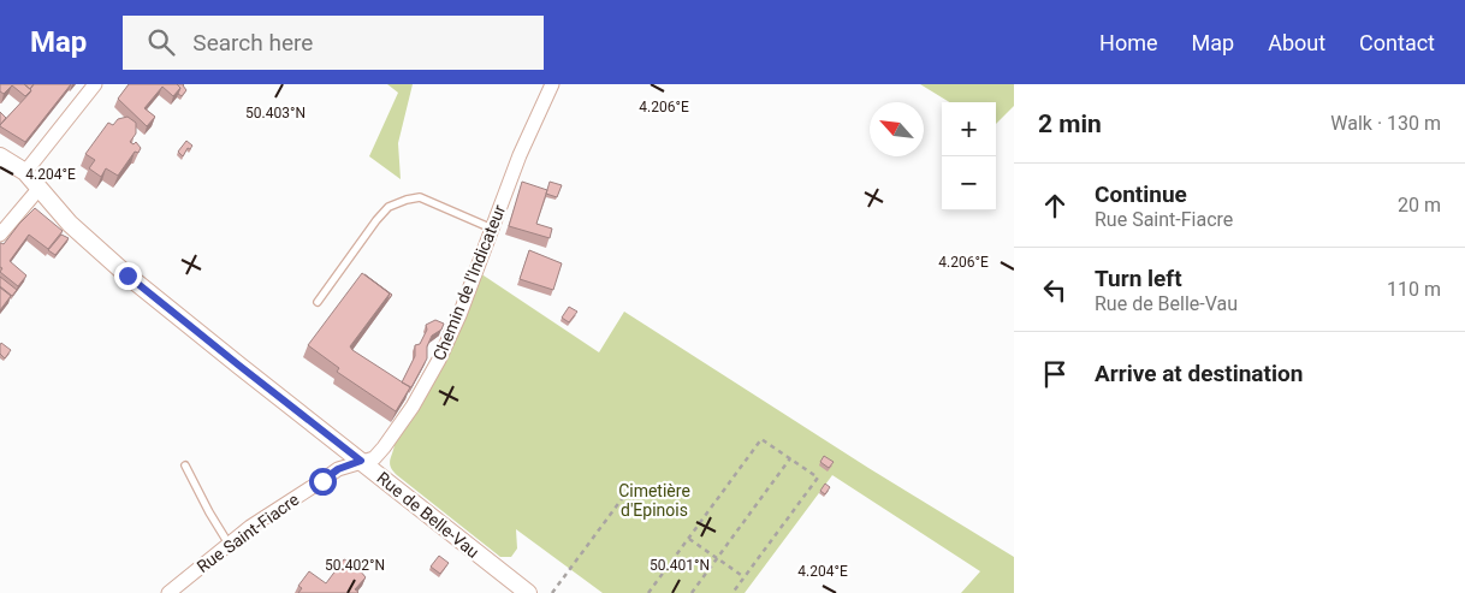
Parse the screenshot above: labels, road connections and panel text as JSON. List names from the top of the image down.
{
  "streets": {
    "street": ["Chemin de l'Indicateur", "Rue de Belle-Vau", "Rue Saint-Fiacre"]
  },
  "crossings": [
    ["Chemin de l'Indicateur", "Rue de Belle-Vau"],
    ["Chemin de l'Indicateur", "Rue Saint-Fiacre"],
    ["Rue de Belle-Vau", "Rue Saint-Fiacre"]
  ],
  "parks": ["Cimetière d'Epinois"],
  "north": "top left",
  "page": {
    "header": "Map",
    "search": "Search here",
    "nav": [
      "Home",
      "Map",
      "About",
      "Contact"
    ],
    "heading": ["2 min", "Walk · 130 m"],
    "map_buttons": ["+", "−"],
    "list": [
      ["Continue", "Rue Saint-Fiacre", "20 m"],
      ["Turn left", "Rue de Belle-Vau", "110 m"],
      "Arrive at destination"
    ]
  },
  "coordinates": [
    "4.206°E",
    "50.403°N",
    "4.204°E",
    "50.402°N",
    "50.401°N"
  ]
}
